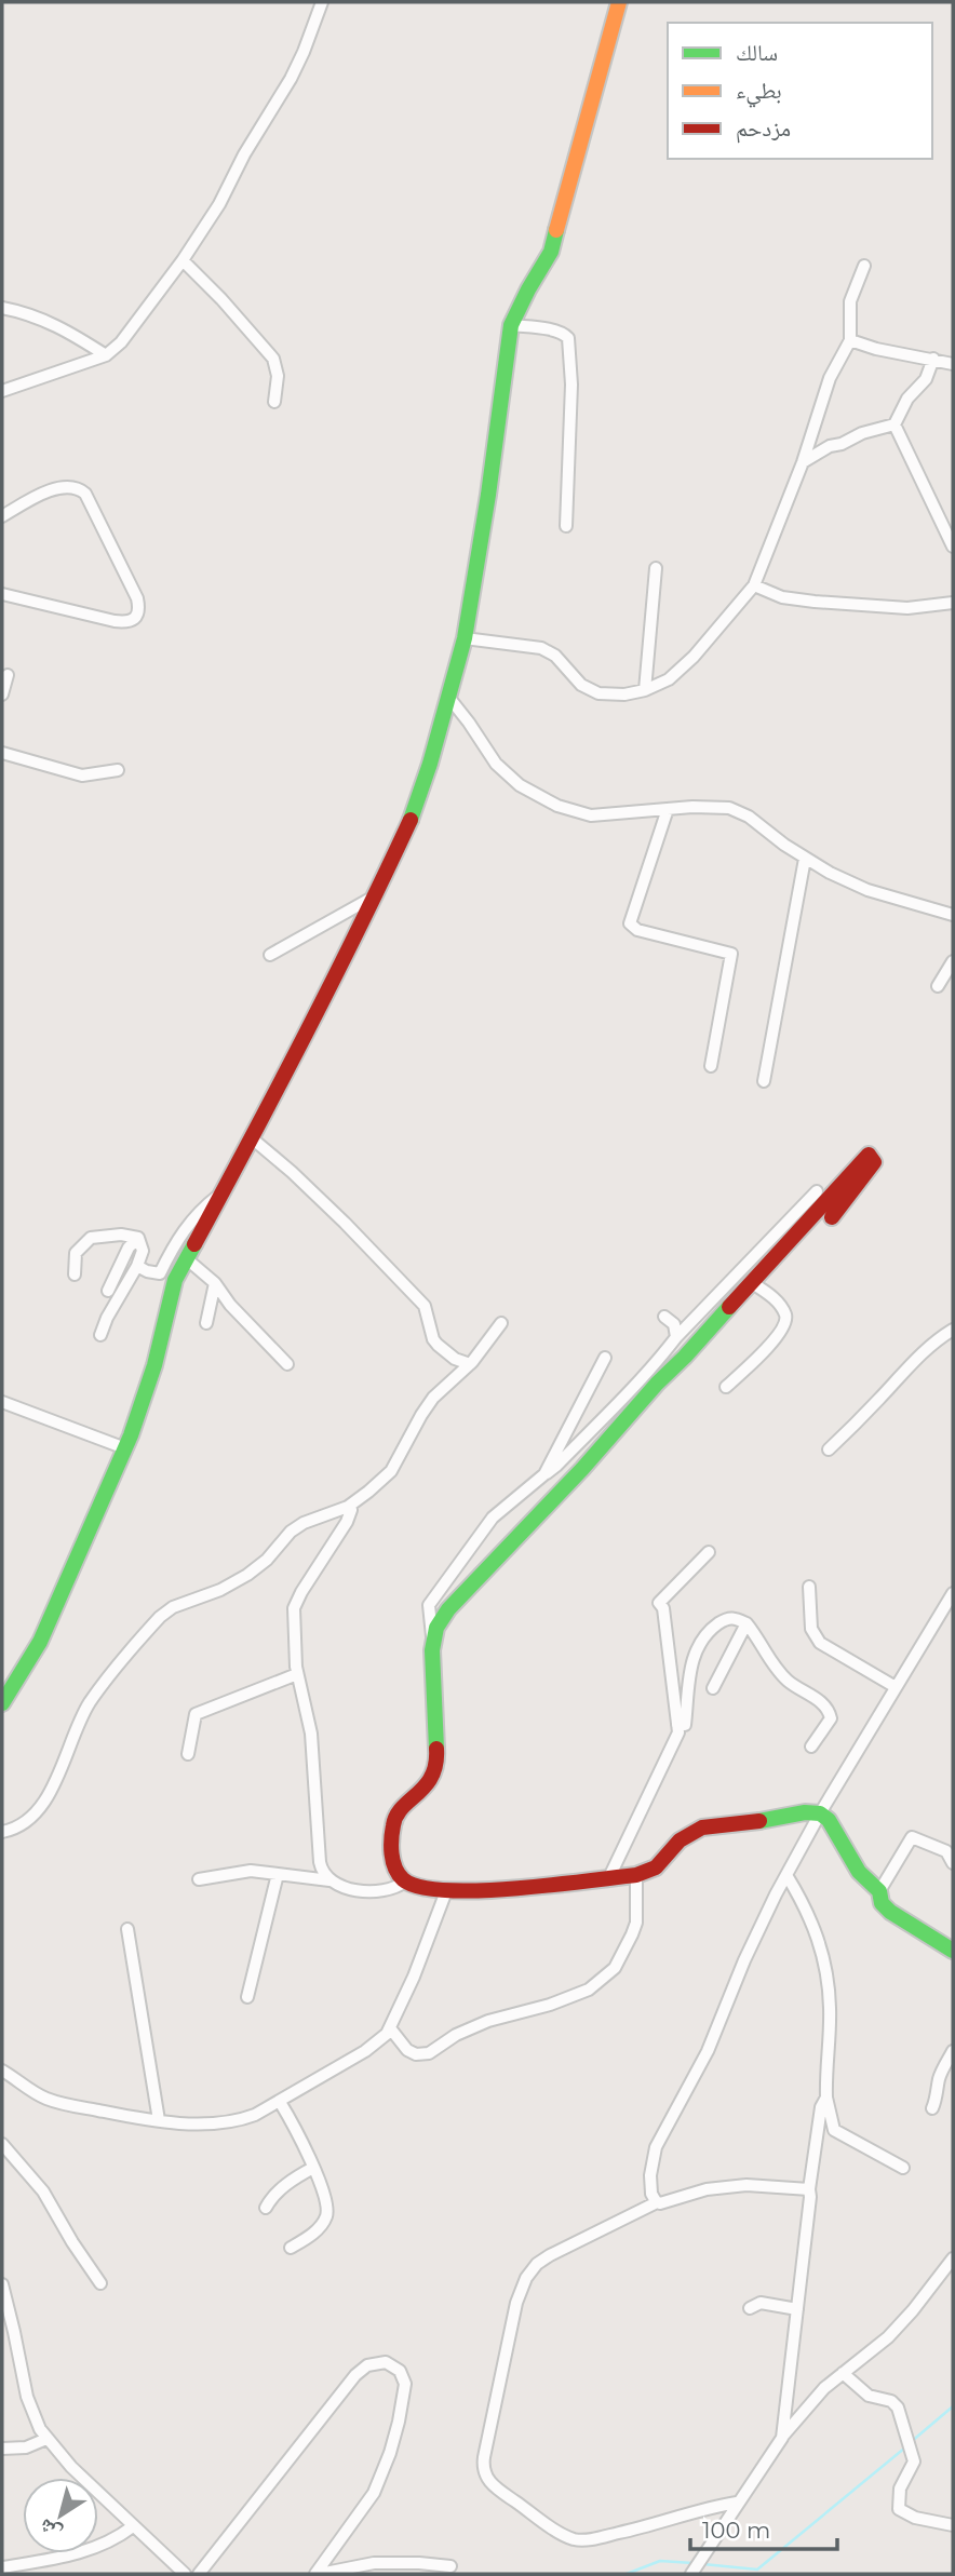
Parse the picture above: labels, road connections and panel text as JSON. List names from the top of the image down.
{
  "legend": ["سالك", "بطيء", "مزدحم"],
  "scale_bar": "100 m",
  "north": "bottom left"
}
